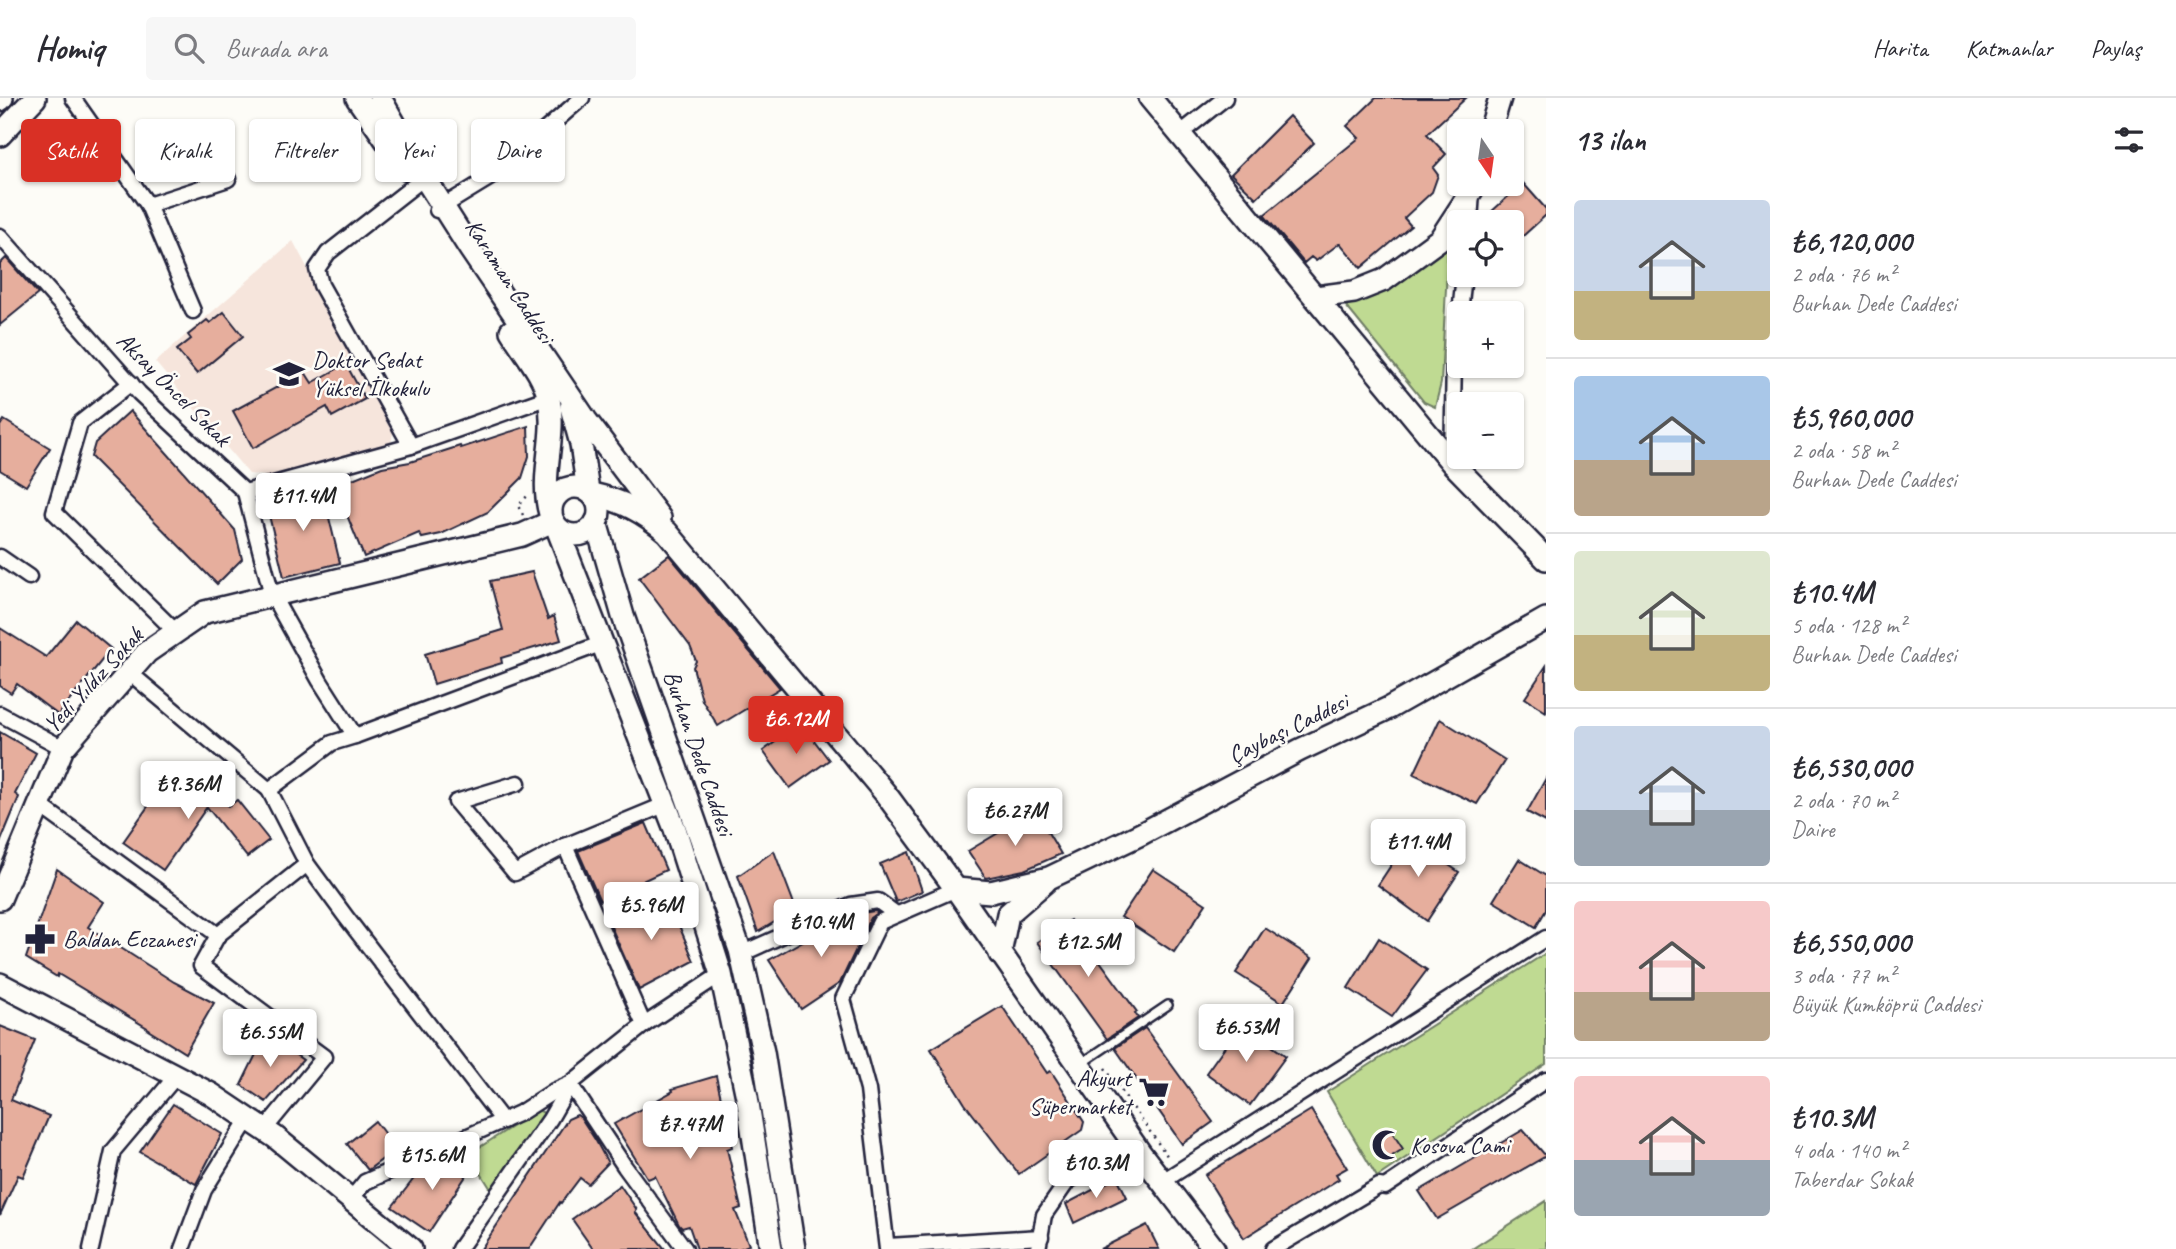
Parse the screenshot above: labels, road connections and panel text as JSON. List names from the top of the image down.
{
  "streets": {
    "street": [
      "Karaman Caddesi",
      "Aksay Öncel Sokak",
      "Yedi Yıldız Sokak",
      "Çaybaşı Caddesi",
      "Burhan Dede Caddesi"
    ]
  },
  "crossings": [
    ["Karaman Caddesi", "Yedi Yıldız Sokak"],
    ["Karaman Caddesi", "Burhan Dede Caddesi"],
    ["Yedi Yıldız Sokak", "Burhan Dede Caddesi"]
  ],
  "places": {
    "school or university": ["Doktor Sedat Yüksel İlkokulu"],
    "pharmacy": ["Baldan Eczanesi"],
    "supermarket": ["Akyurt Süpermarket"],
    "mosque": ["Kosova Cami"]
  },
  "north": "bottom",
  "page": {
    "header": "Homiq",
    "search": "Burada ara",
    "nav": ["Harita", "Katmanlar", "Paylaş"],
    "heading": "13 ilan",
    "map_buttons": ["+", "−"],
    "chip": [
      "Satılık",
      "Kiralık",
      "Filtreler",
      "Yeni",
      "Daire"
    ],
    "list": [
      {
        "name": "₺6,120,000",
        "note": "2 oda · 76 m² · Burhan Dede Caddesi"
      },
      {
        "name": "₺5,960,000",
        "note": "2 oda · 58 m² · Burhan Dede Caddesi"
      },
      {
        "name": "₺10.4M",
        "note": "5 oda · 128 m² · Burhan Dede Caddesi"
      },
      {
        "name": "₺6,530,000",
        "note": "2 oda · 70 m² · Daire"
      },
      {
        "name": "₺6,550,000",
        "note": "3 oda · 77 m² · Büyük Kumköprü Caddesi"
      },
      {
        "name": "₺10.3M",
        "note": "4 oda · 140 m² · Taberdar Sokak"
      }
    ],
    "price": [
      "₺11.4M",
      "₺6.12M",
      "₺9.36M",
      "₺6.27M",
      "₺11.4M",
      "₺5.96M",
      "₺10.4M",
      "₺12.5M",
      "₺6.53M",
      "₺6.55M",
      "₺7.47M",
      "₺15.6M",
      "₺10.3M"
    ]
  }
}
